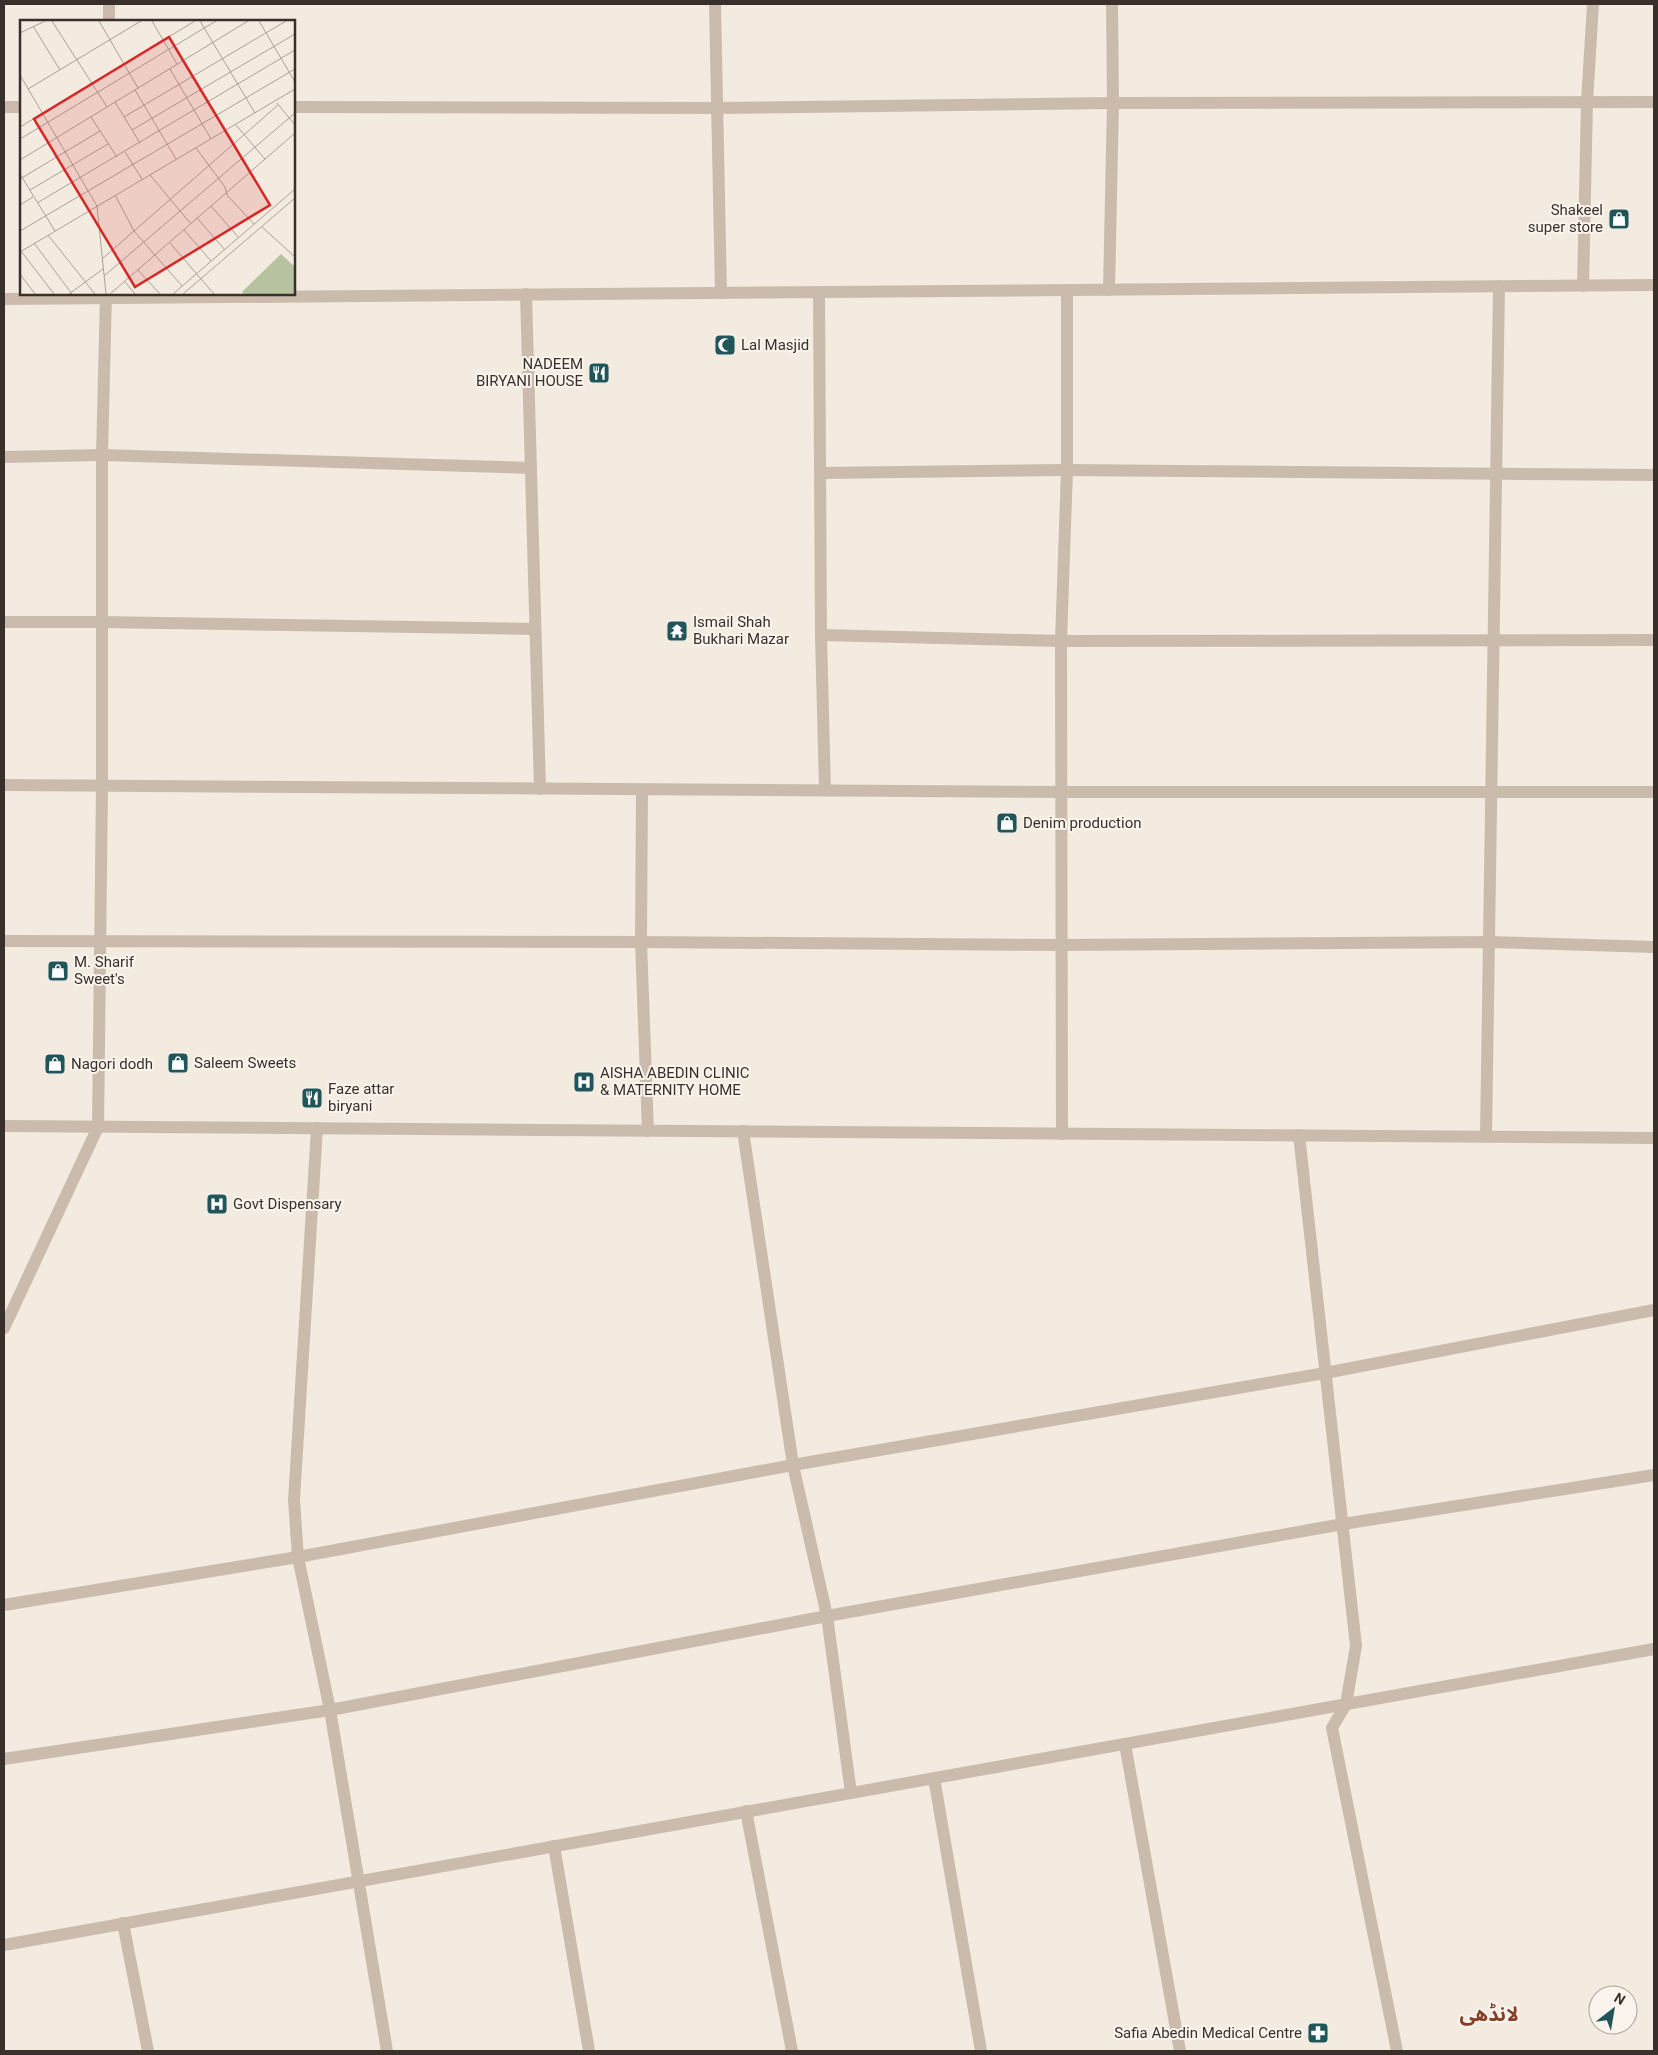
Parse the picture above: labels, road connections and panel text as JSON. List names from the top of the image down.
{
  "districts": ["لانڈھی"],
  "places": {
    "shop": [
      "Shakeel super store",
      "Denim production",
      "M. Sharif Sweet's",
      "Saleem Sweets",
      "Nagori dodh"
    ],
    "mosque": ["Lal Masjid"],
    "restaurant": ["NADEEM BIRYANI HOUSE", "Faze attar biryani"],
    "temple": ["Ismail Shah Bukhari Mazar"],
    "hospital": ["AISHA ABEDIN CLINIC & MATERNITY HOME", "Govt Dispensary"],
    "pharmacy": ["Safia Abedin Medical Centre"]
  },
  "north": "top right"
}
